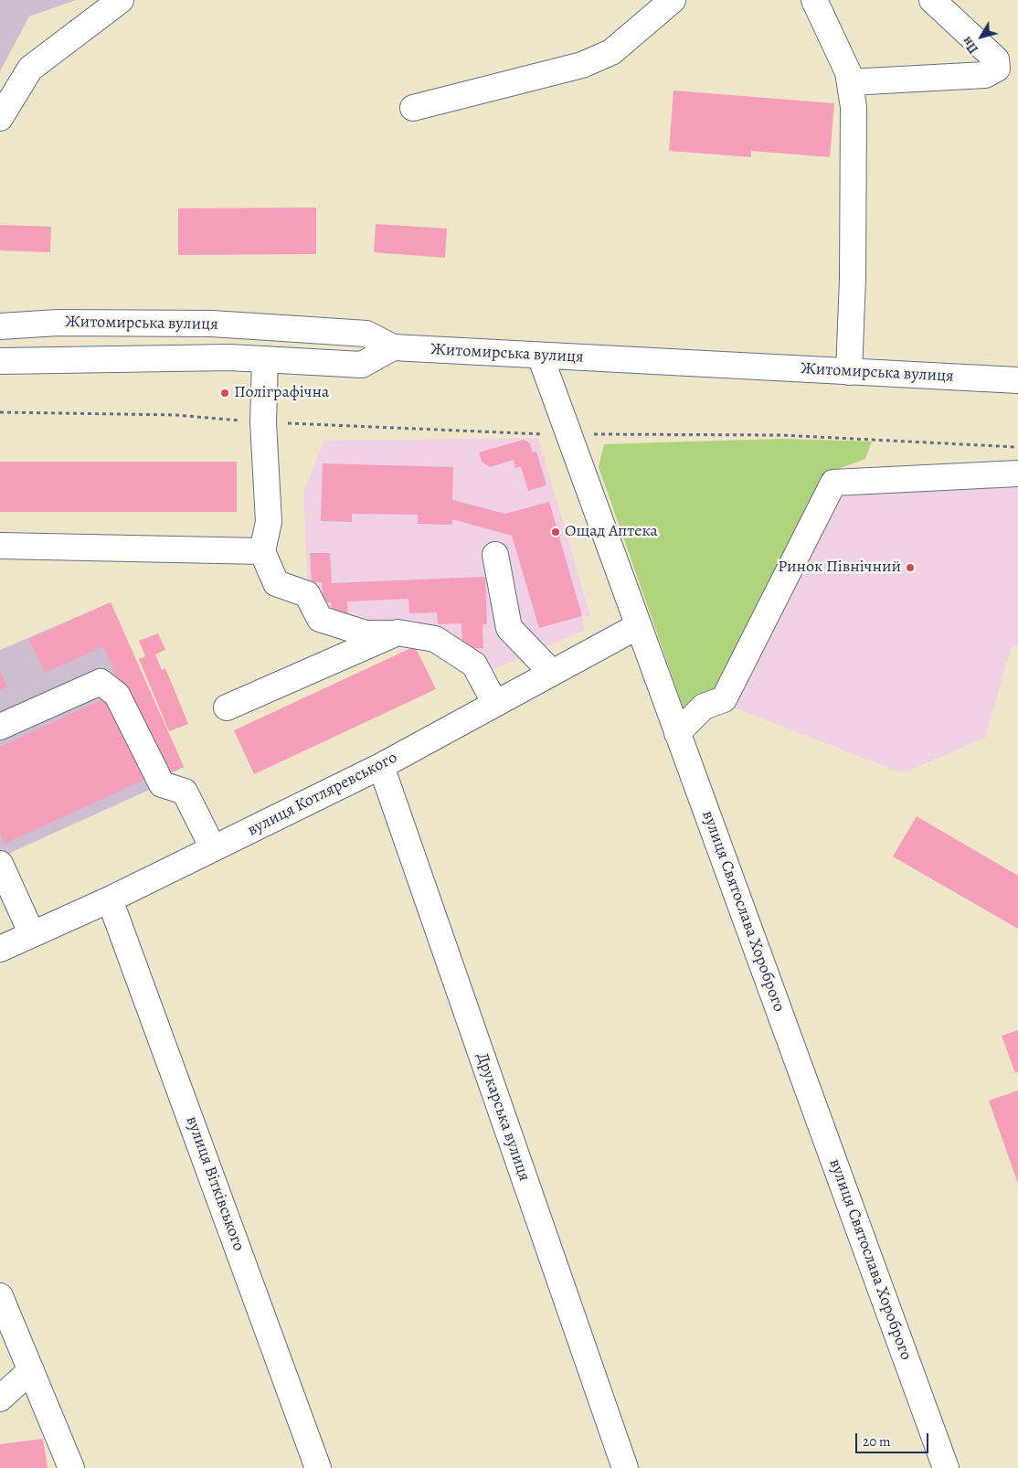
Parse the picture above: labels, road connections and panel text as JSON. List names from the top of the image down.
{
  "streets": {
    "street": [
      "Житомирська вулиця",
      "вулиця Котляревського",
      "вулиця Святослава Хороброго",
      "Друкарська вулиця",
      "вулиця Вітківського"
    ]
  },
  "crossings": [
    ["Житомирська вулиця", "вулиця Святослава Хороброго"],
    ["вулиця Котляревського", "вулиця Святослава Хороброго"],
    ["вулиця Котляревського", "Друкарська вулиця"],
    ["вулиця Котляревського", "вулиця Вітківського"]
  ],
  "places": ["Поліграфічна", "Ощад Аптека", "Ринок Північний"],
  "scale_bar": "20 m",
  "north": "bottom left"
}
